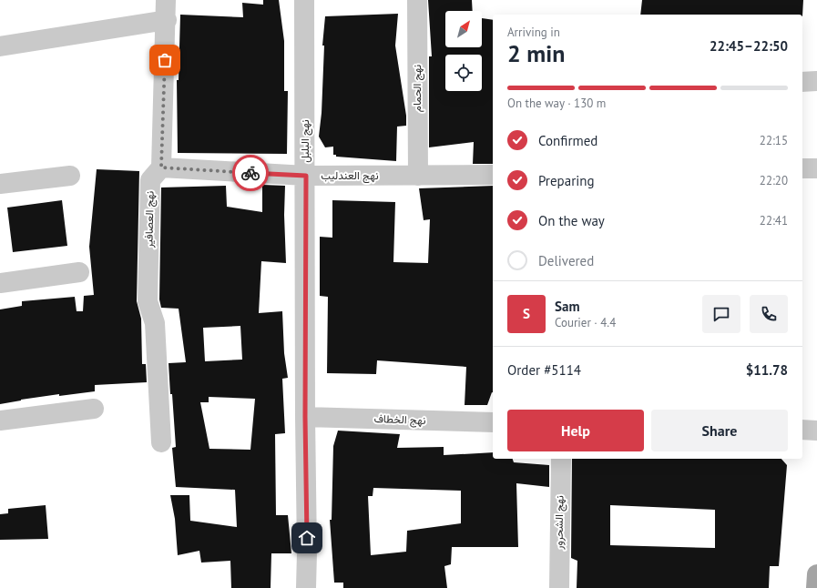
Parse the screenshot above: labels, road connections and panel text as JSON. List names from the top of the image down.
{
  "streets": {
    "street": [
      "نهج الحمام",
      "نهج البلبل",
      "نهج العندليب",
      "نهج العصافير",
      "نهج الخطاف",
      "نهج الشحرور"
    ]
  },
  "crossings": [
    ["نهج الحمام", "نهج العندليب"],
    ["نهج البلبل", "نهج العندليب"],
    ["نهج البلبل", "نهج الخطاف"],
    ["نهج العندليب", "نهج العصافير"]
  ],
  "north": "top right",
  "page": {
    "heading": ["2 min", "Arriving in", "22:45–22:50"],
    "panel": [
      "Sam",
      "Courier · 4.4",
      "Order #5114",
      "$11.78"
    ],
    "bar": "On the way · 130 m",
    "list": [
      ["Confirmed", "22:15"],
      ["Preparing", "22:20"],
      ["On the way", "22:41"],
      "Delivered"
    ],
    "round": "S",
    "buttons": ["Help", "Share"]
  }
}
